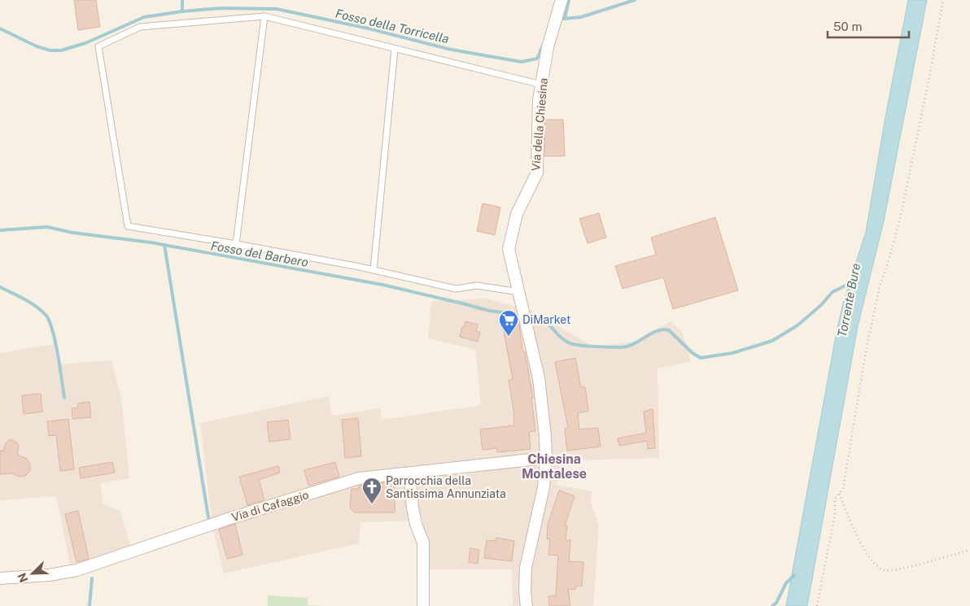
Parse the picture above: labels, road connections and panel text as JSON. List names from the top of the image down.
{
  "streets": {
    "street": ["Via della Chiesina", "Via di Cafaggio"]
  },
  "crossings": [
    ["Via della Chiesina", "Via di Cafaggio"]
  ],
  "districts": ["Chiesina Montalese"],
  "water": ["Fosso della Torricella", "Fosso del Barbero", "Torrente Bure"],
  "places": {
    "supermarket": ["DiMarket"],
    "church": ["Parrocchia della Santissima Annunziata"]
  },
  "scale_bar": "50 m",
  "north": "bottom left"
}
